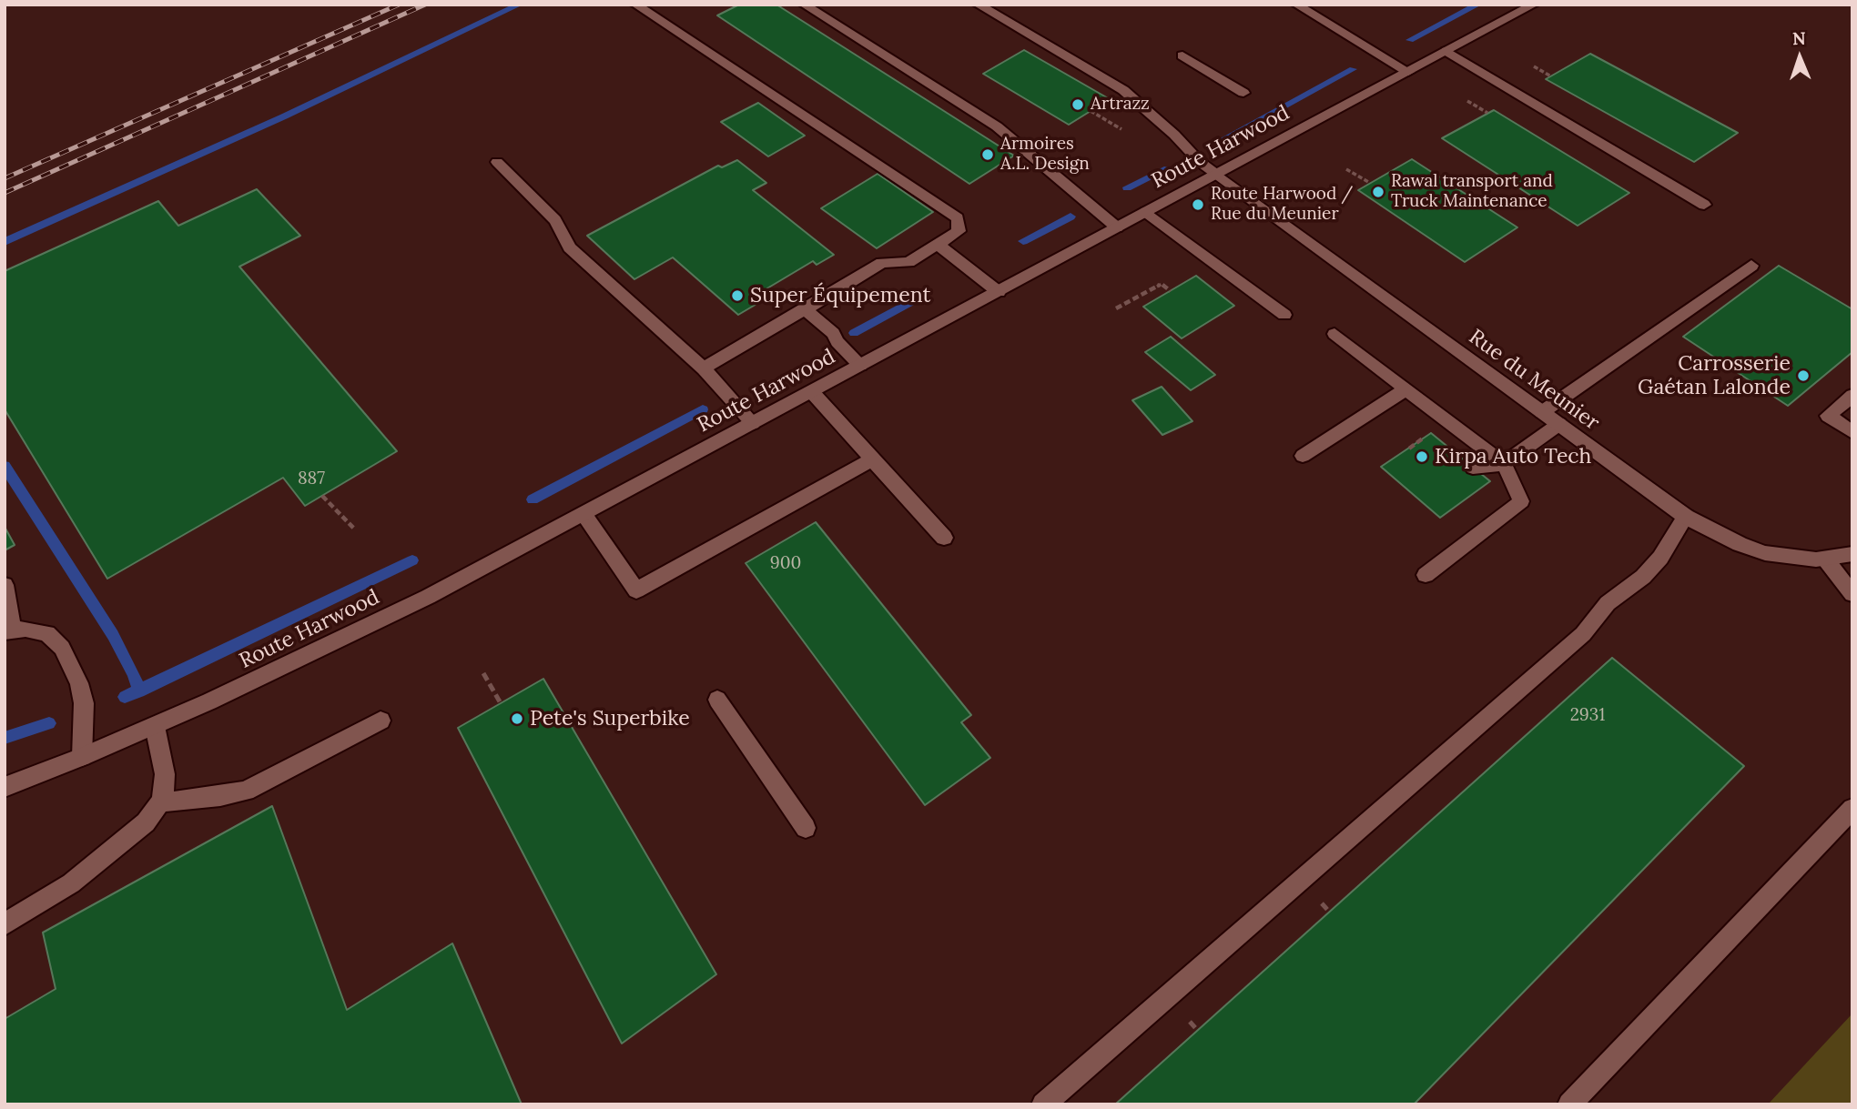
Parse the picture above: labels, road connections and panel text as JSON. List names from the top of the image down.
{
  "streets": {
    "main road": ["Route Harwood", "Rue du Meunier"]
  },
  "crossings": [
    ["Route Harwood", "Rue du Meunier"]
  ],
  "places": [
    "Artrazz",
    "Armoires A.L. Design",
    "Rawal transport and Truck Maintenance",
    "Route Harwood / Rue du Meunier",
    "Super Équipement",
    "Carrosserie Gaétan Lalonde",
    "Kirpa Auto Tech",
    "Pete's Superbike"
  ],
  "house_numbers": ["887", "900", "2931"],
  "north": "top"
}
